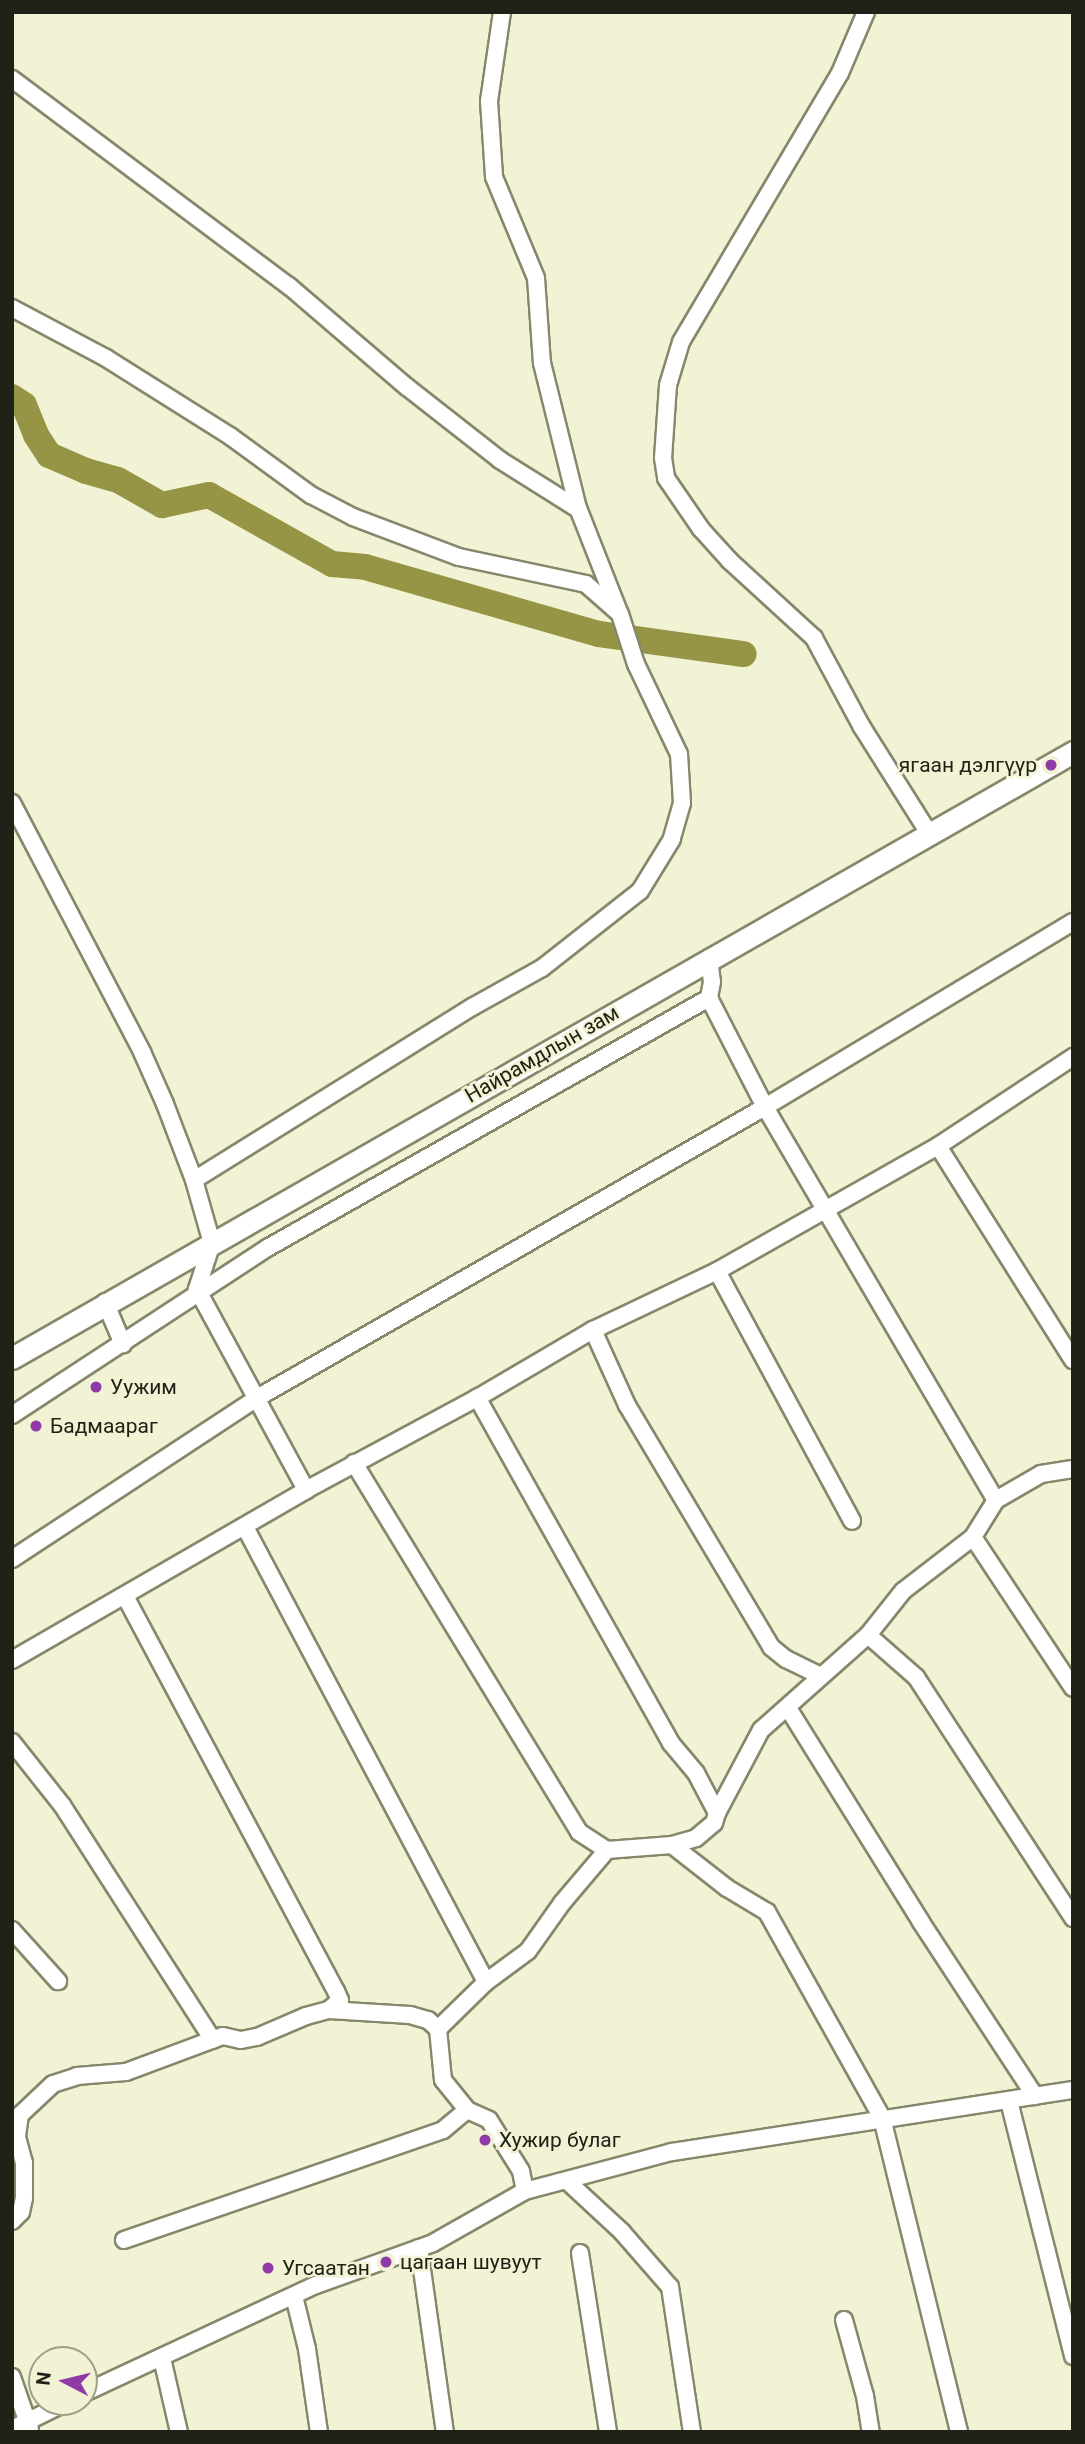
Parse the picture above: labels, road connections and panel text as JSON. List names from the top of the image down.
{
  "streets": {
    "main road": ["Найрамдлын зам"]
  },
  "places": [
    "ягаан дэлгүүр",
    "Уужим",
    "Бадмаараг",
    "Хужир булаг",
    "цагаан шувуут",
    "Угсаатан"
  ],
  "north": "left"
}
